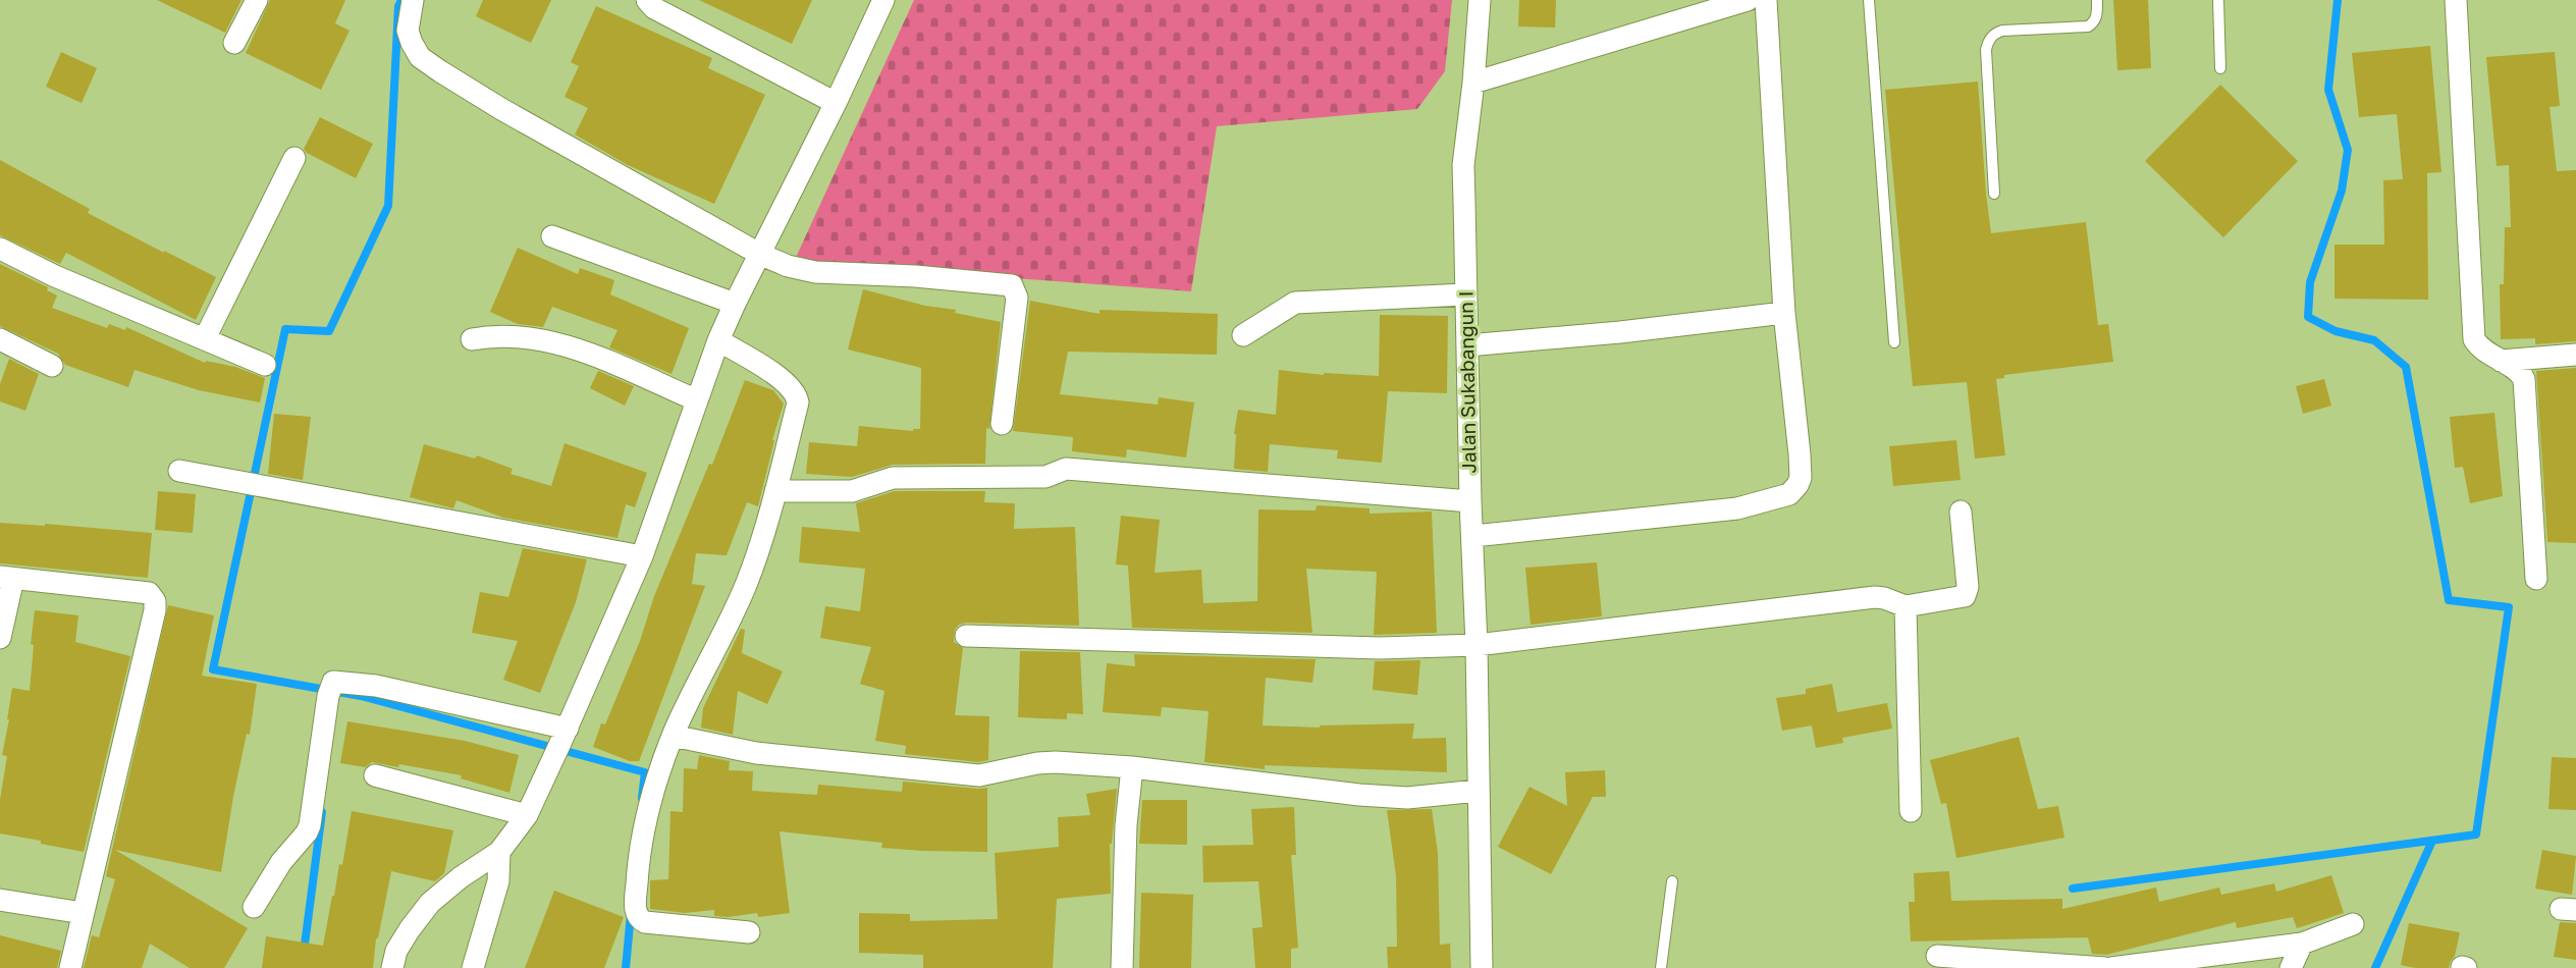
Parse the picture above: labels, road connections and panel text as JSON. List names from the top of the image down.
{
  "streets": {
    "street": ["Jalan Sukabangun I"]
  }
}
